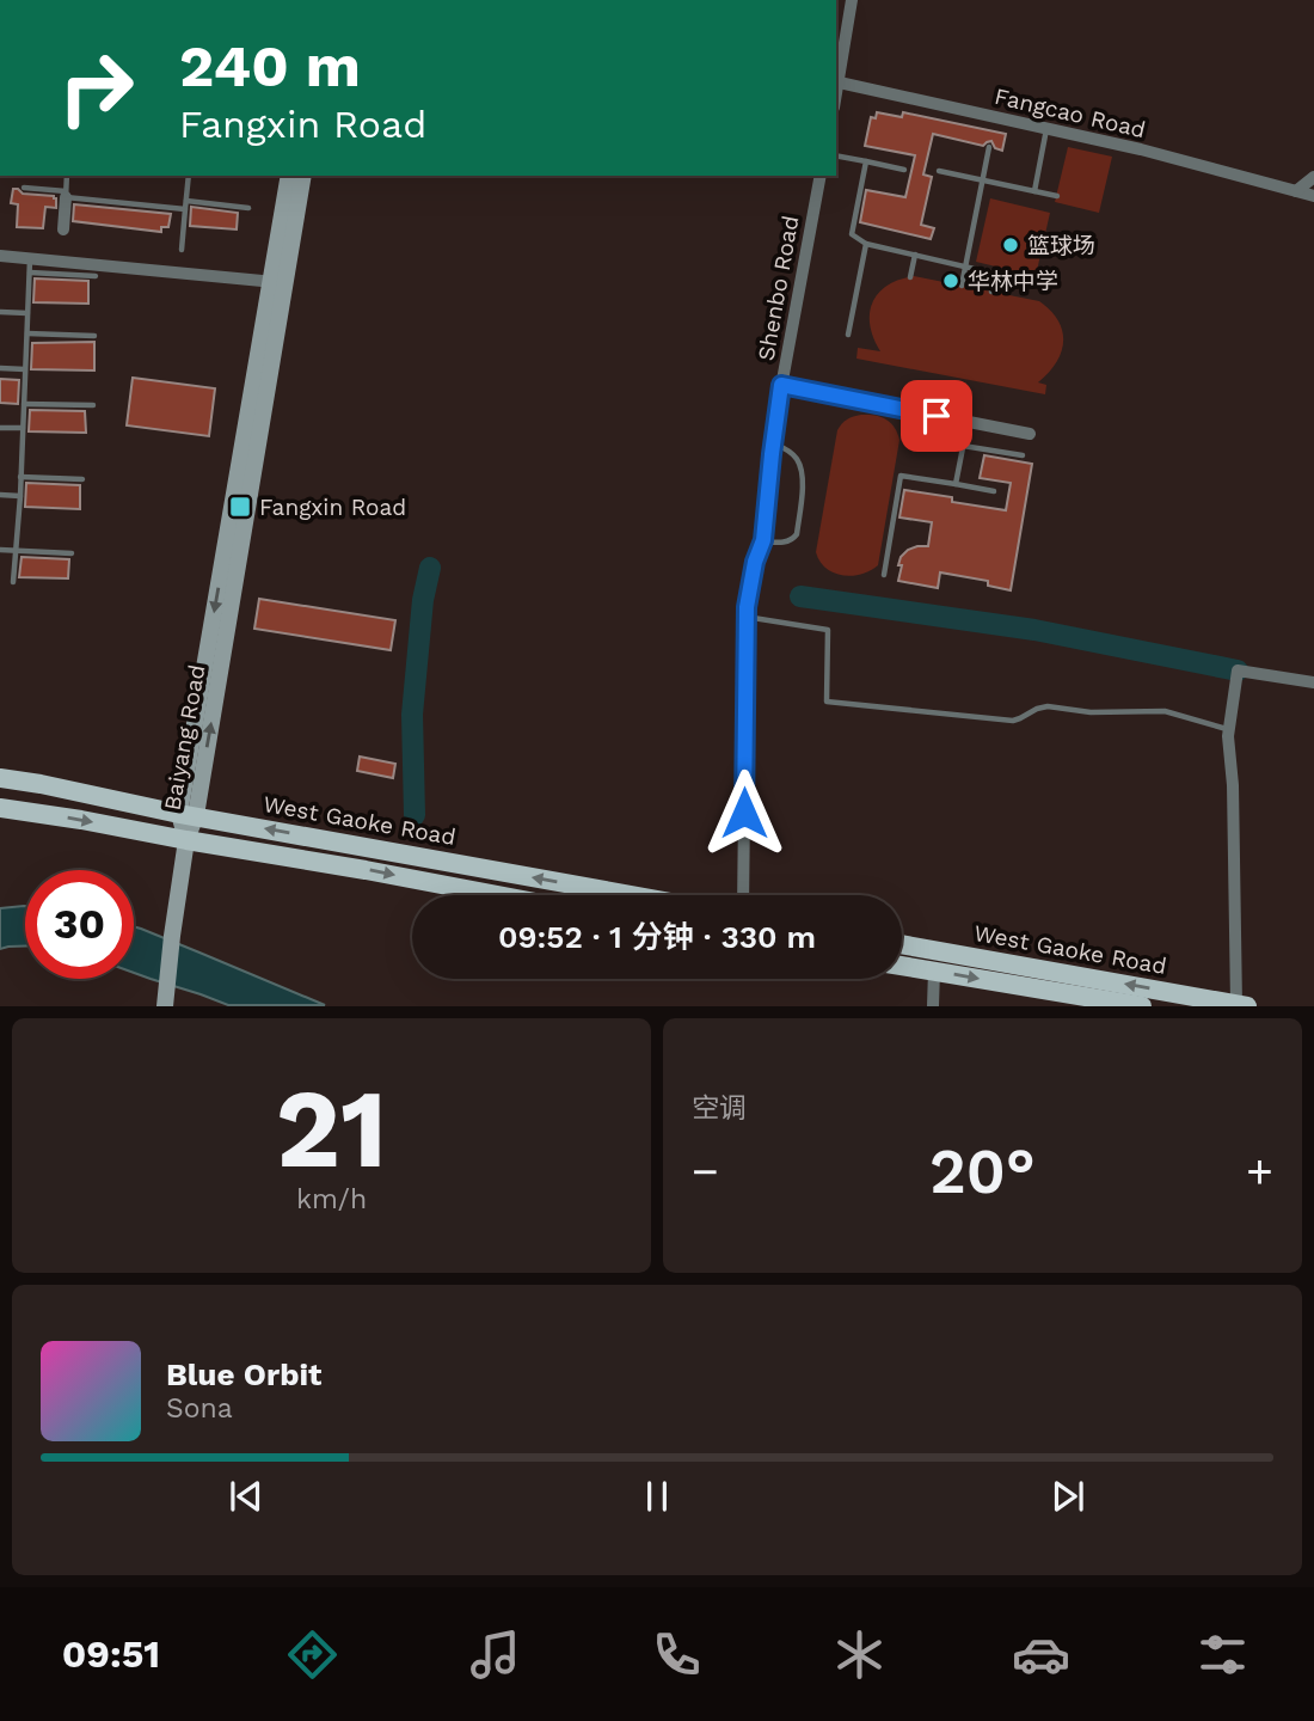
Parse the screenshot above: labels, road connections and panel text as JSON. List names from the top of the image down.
{
  "streets": {
    "main road": ["Baiyang Road", "West Gaoke Road"],
    "street": ["Fangcao Road", "Shenbo Road"]
  },
  "crossings": [
    ["Baiyang Road", "West Gaoke Road"]
  ],
  "places": {
    "other": ["篮球场", "华林中学"],
    "transit": ["Fangxin Road"]
  },
  "page": {
    "turn": ["240 m", "Fangxin Road"],
    "limit": "30",
    "trip": "09:52 · 1 分钟 · 330 m",
    "tile": [
      ["21", "km/h"],
      "空调"
    ],
    "heat": ["−", "20°", "+"],
    "song": ["Blue Orbit", "Sona"],
    "tabs": "09:51"
  }
}
